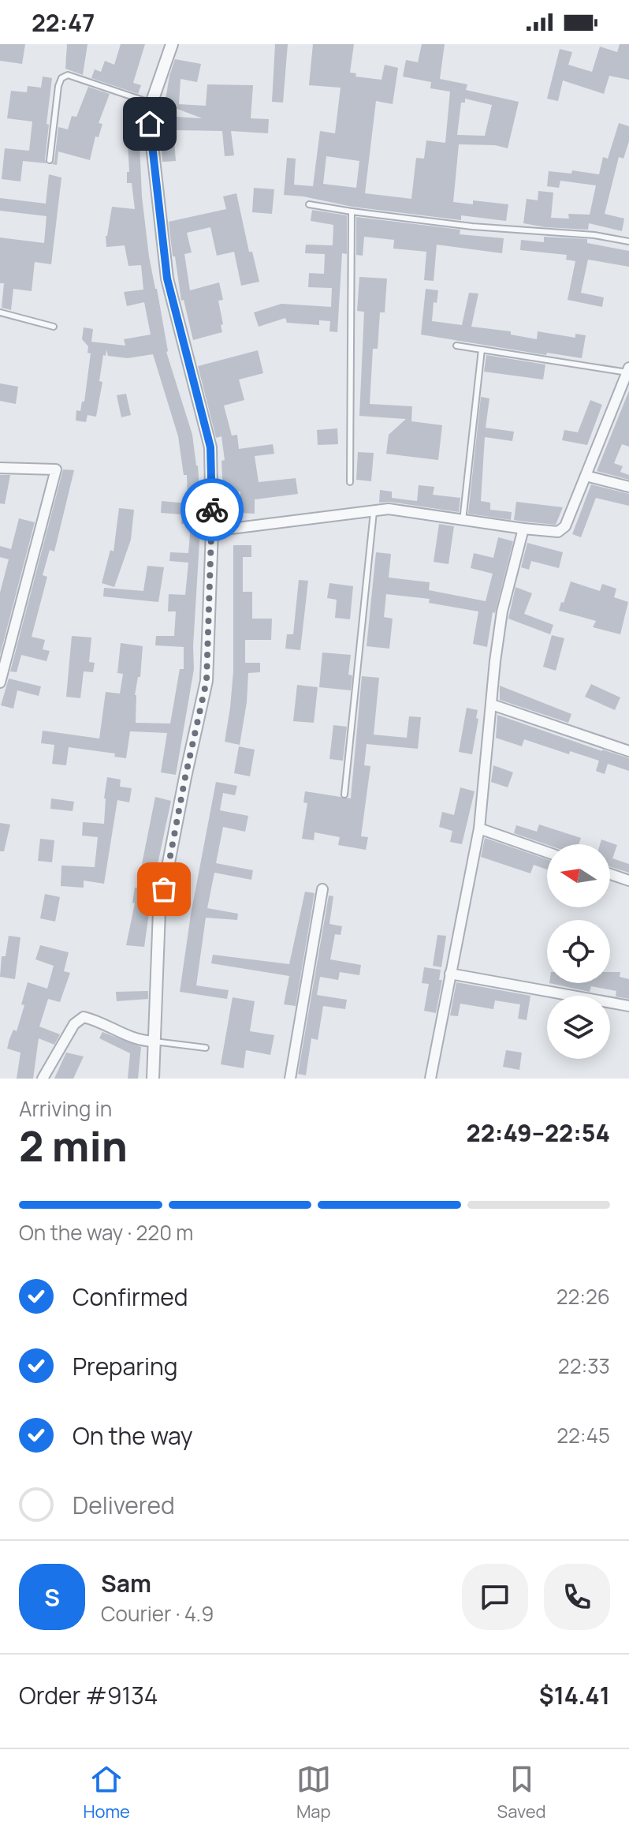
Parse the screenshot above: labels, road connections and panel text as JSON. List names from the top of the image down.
{
  "north": "left",
  "page": {
    "status": "22:47",
    "heading": ["2 min", "Arriving in", "22:49–22:54"],
    "panel": [
      "Sam",
      "Courier · 4.9",
      "Order #9134",
      "$14.41"
    ],
    "bar": "On the way · 220 m",
    "list": [
      ["Confirmed", "22:26"],
      ["Preparing", "22:33"],
      ["On the way", "22:45"],
      "Delivered"
    ],
    "round": "S",
    "tabs": ["Home", "Map", "Saved"]
  }
}
